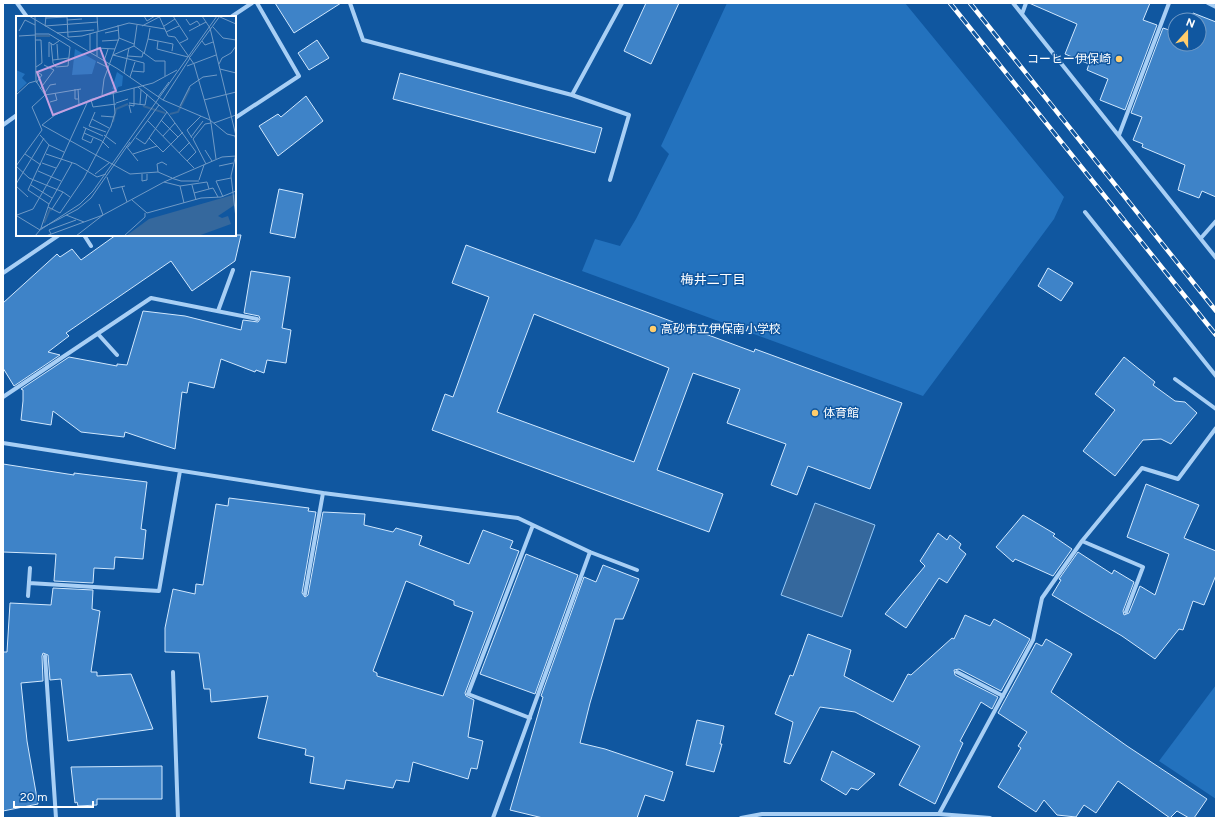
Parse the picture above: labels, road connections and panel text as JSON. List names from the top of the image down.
{
  "districts": ["梅井二丁目"],
  "places": ["コーヒー伊保崎", "高砂市立伊保南小学校", "体育館"],
  "scale_bar": "20 m",
  "north": "top"
}
